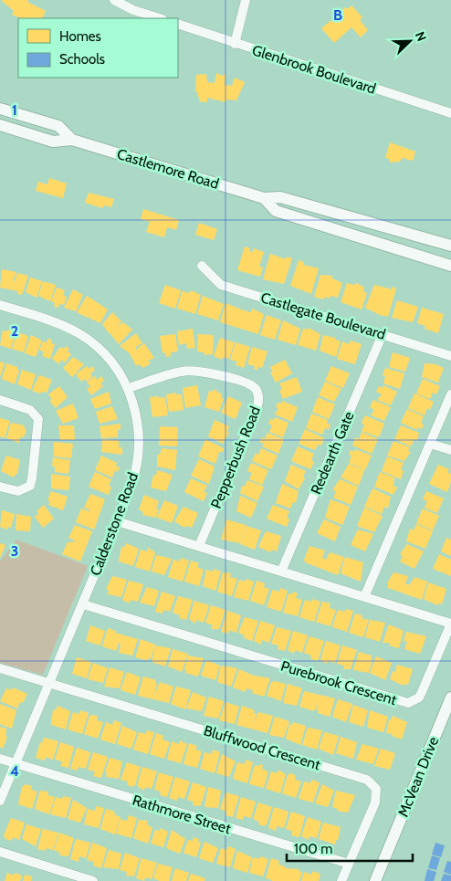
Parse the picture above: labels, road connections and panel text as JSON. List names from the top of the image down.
{
  "streets": {
    "main road": ["Castlemore Road", "McVean Drive"],
    "street": [
      "Glenbrook Boulevard",
      "Castlegate Boulevard",
      "Redearth Gate",
      "Pepperbush Road",
      "Calderstone Road",
      "Purebrook Crescent",
      "Bluffwood Crescent",
      "Rathmore Street"
    ]
  },
  "crossings": [
    ["Castlegate Boulevard", "Redearth Gate"],
    ["Redearth Gate", "Purebrook Crescent"],
    ["Pepperbush Road", "Calderstone Road"],
    ["Pepperbush Road", "Purebrook Crescent"],
    ["Calderstone Road", "Purebrook Crescent"],
    ["Calderstone Road", "Bluffwood Crescent"],
    ["Calderstone Road", "Rathmore Street"],
    ["Bluffwood Crescent", "Rathmore Street"]
  ],
  "legend": ["Homes", "Schools"],
  "scale_bar": "100 m",
  "north": "top right",
  "grid": {
    "columns": ["B"],
    "rows": [
      "1",
      "2",
      "3",
      "4"
    ]
  }
}
